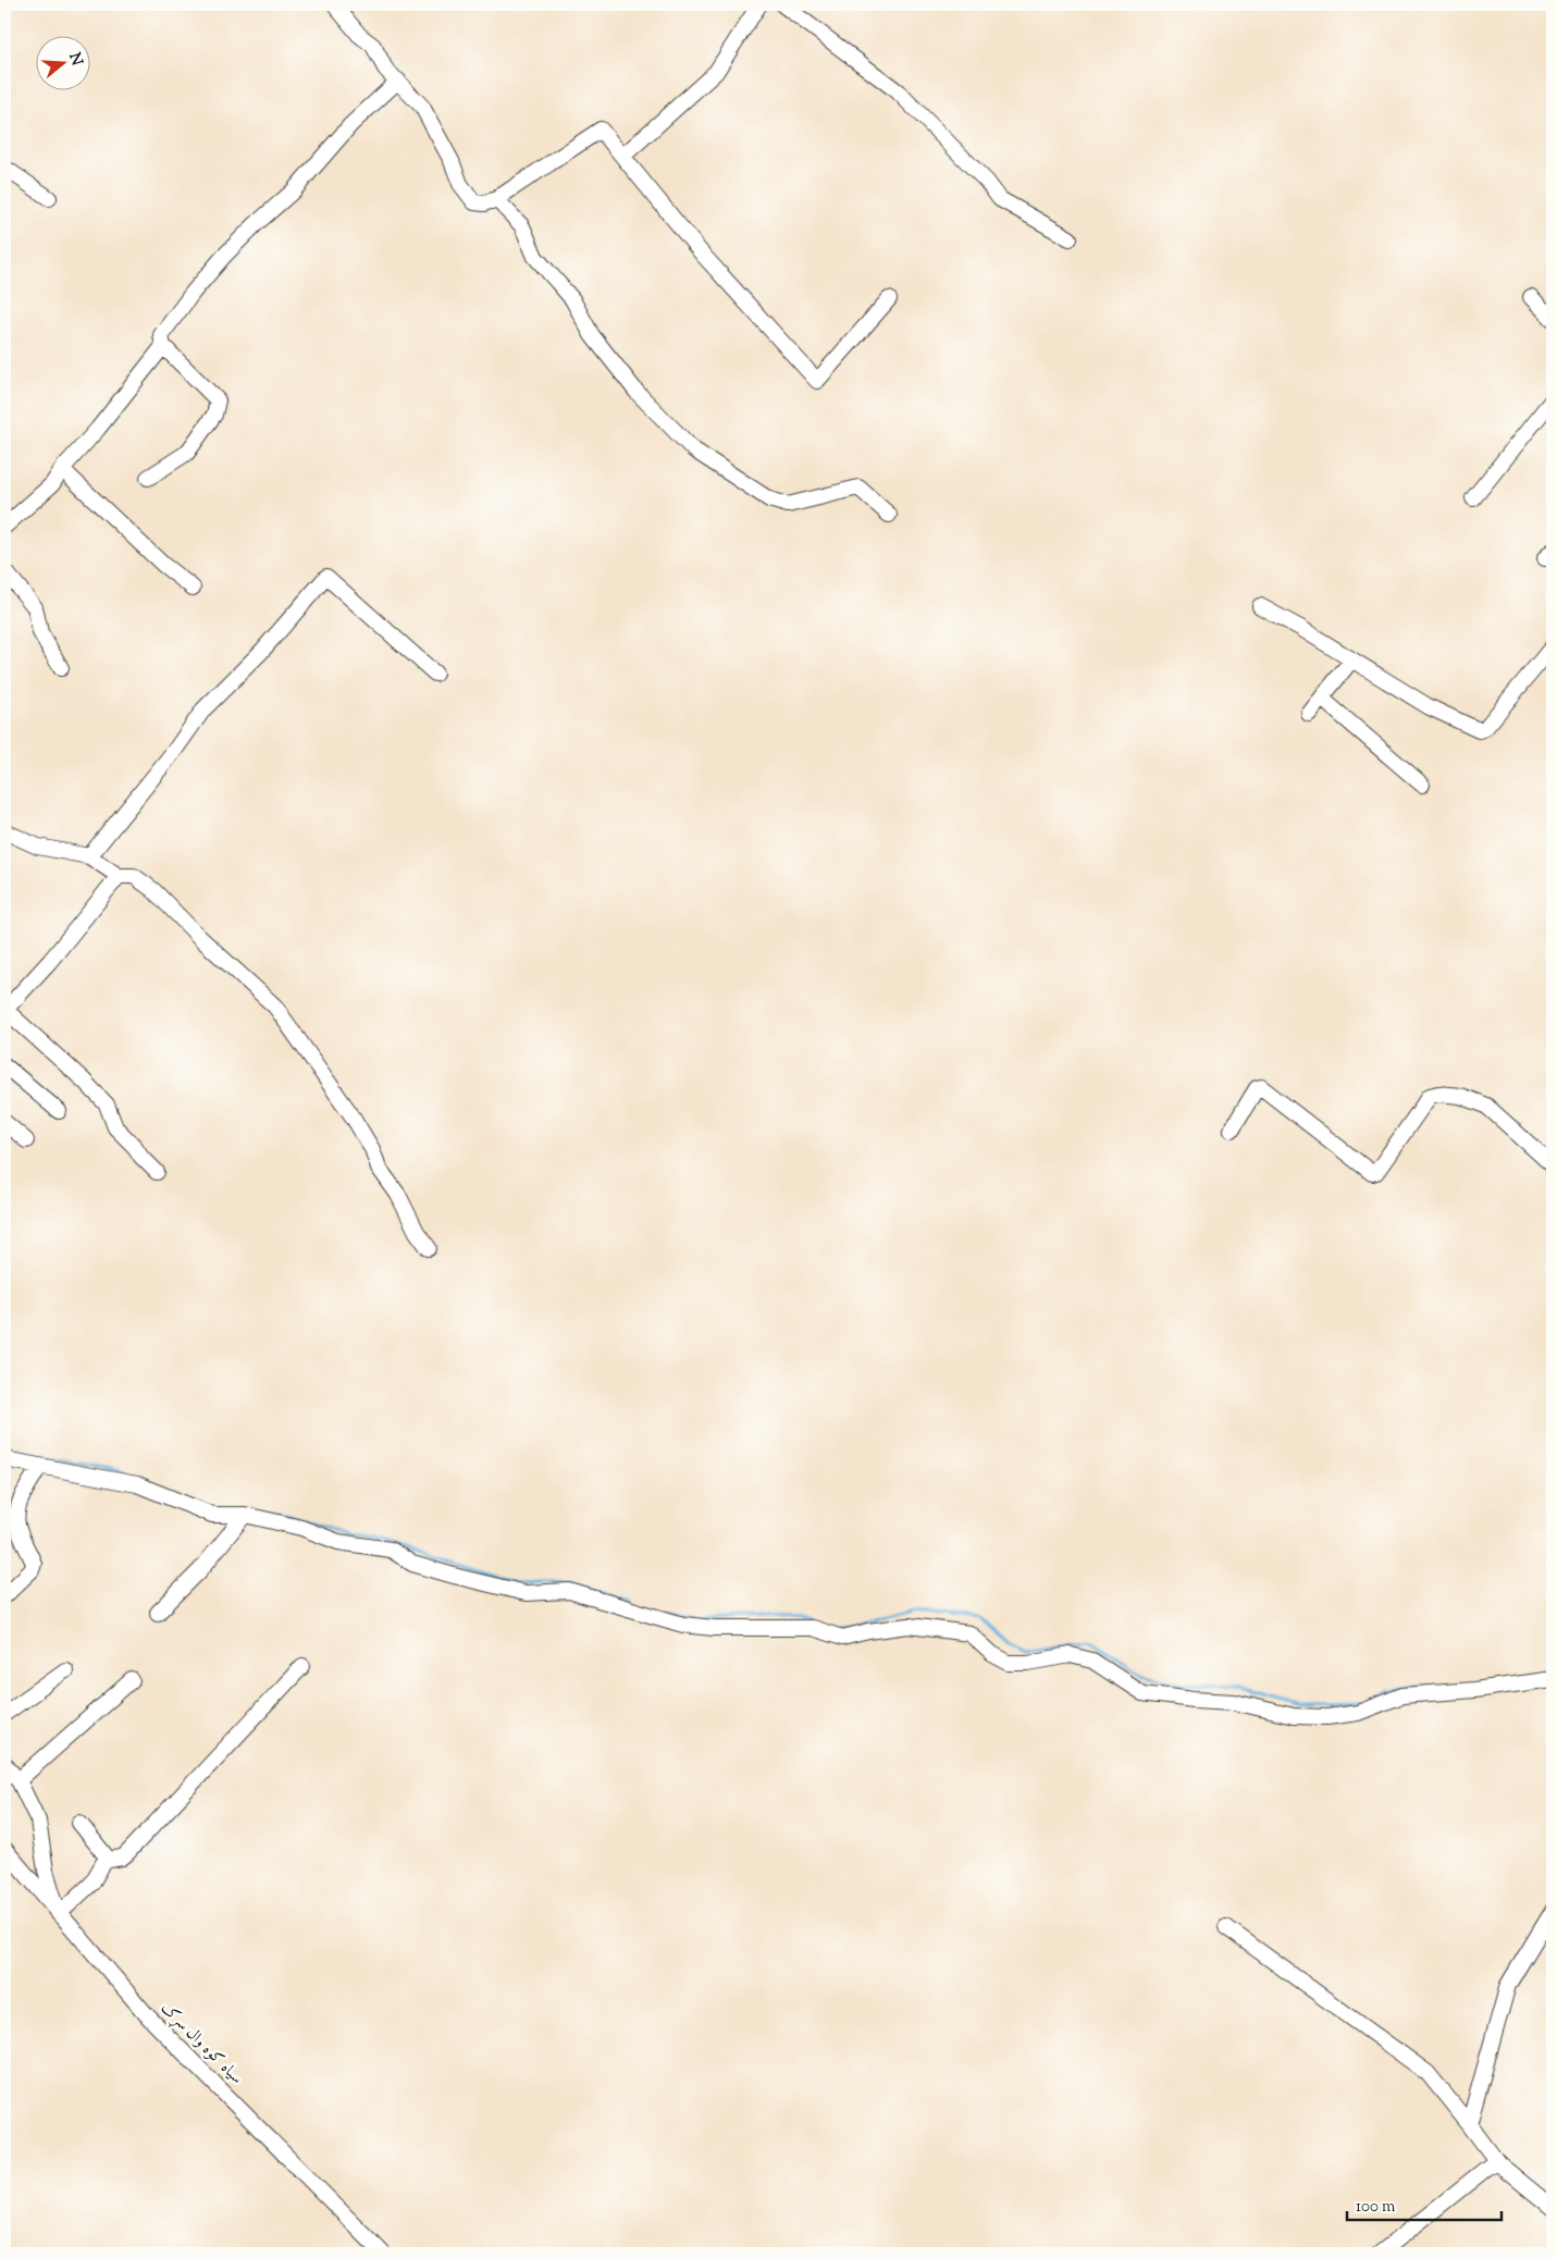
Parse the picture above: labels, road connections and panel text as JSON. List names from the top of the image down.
{
  "streets": {
    "street": ["سیاه کوه وال سړک"]
  },
  "scale_bar": "100 m",
  "north": "right"
}
